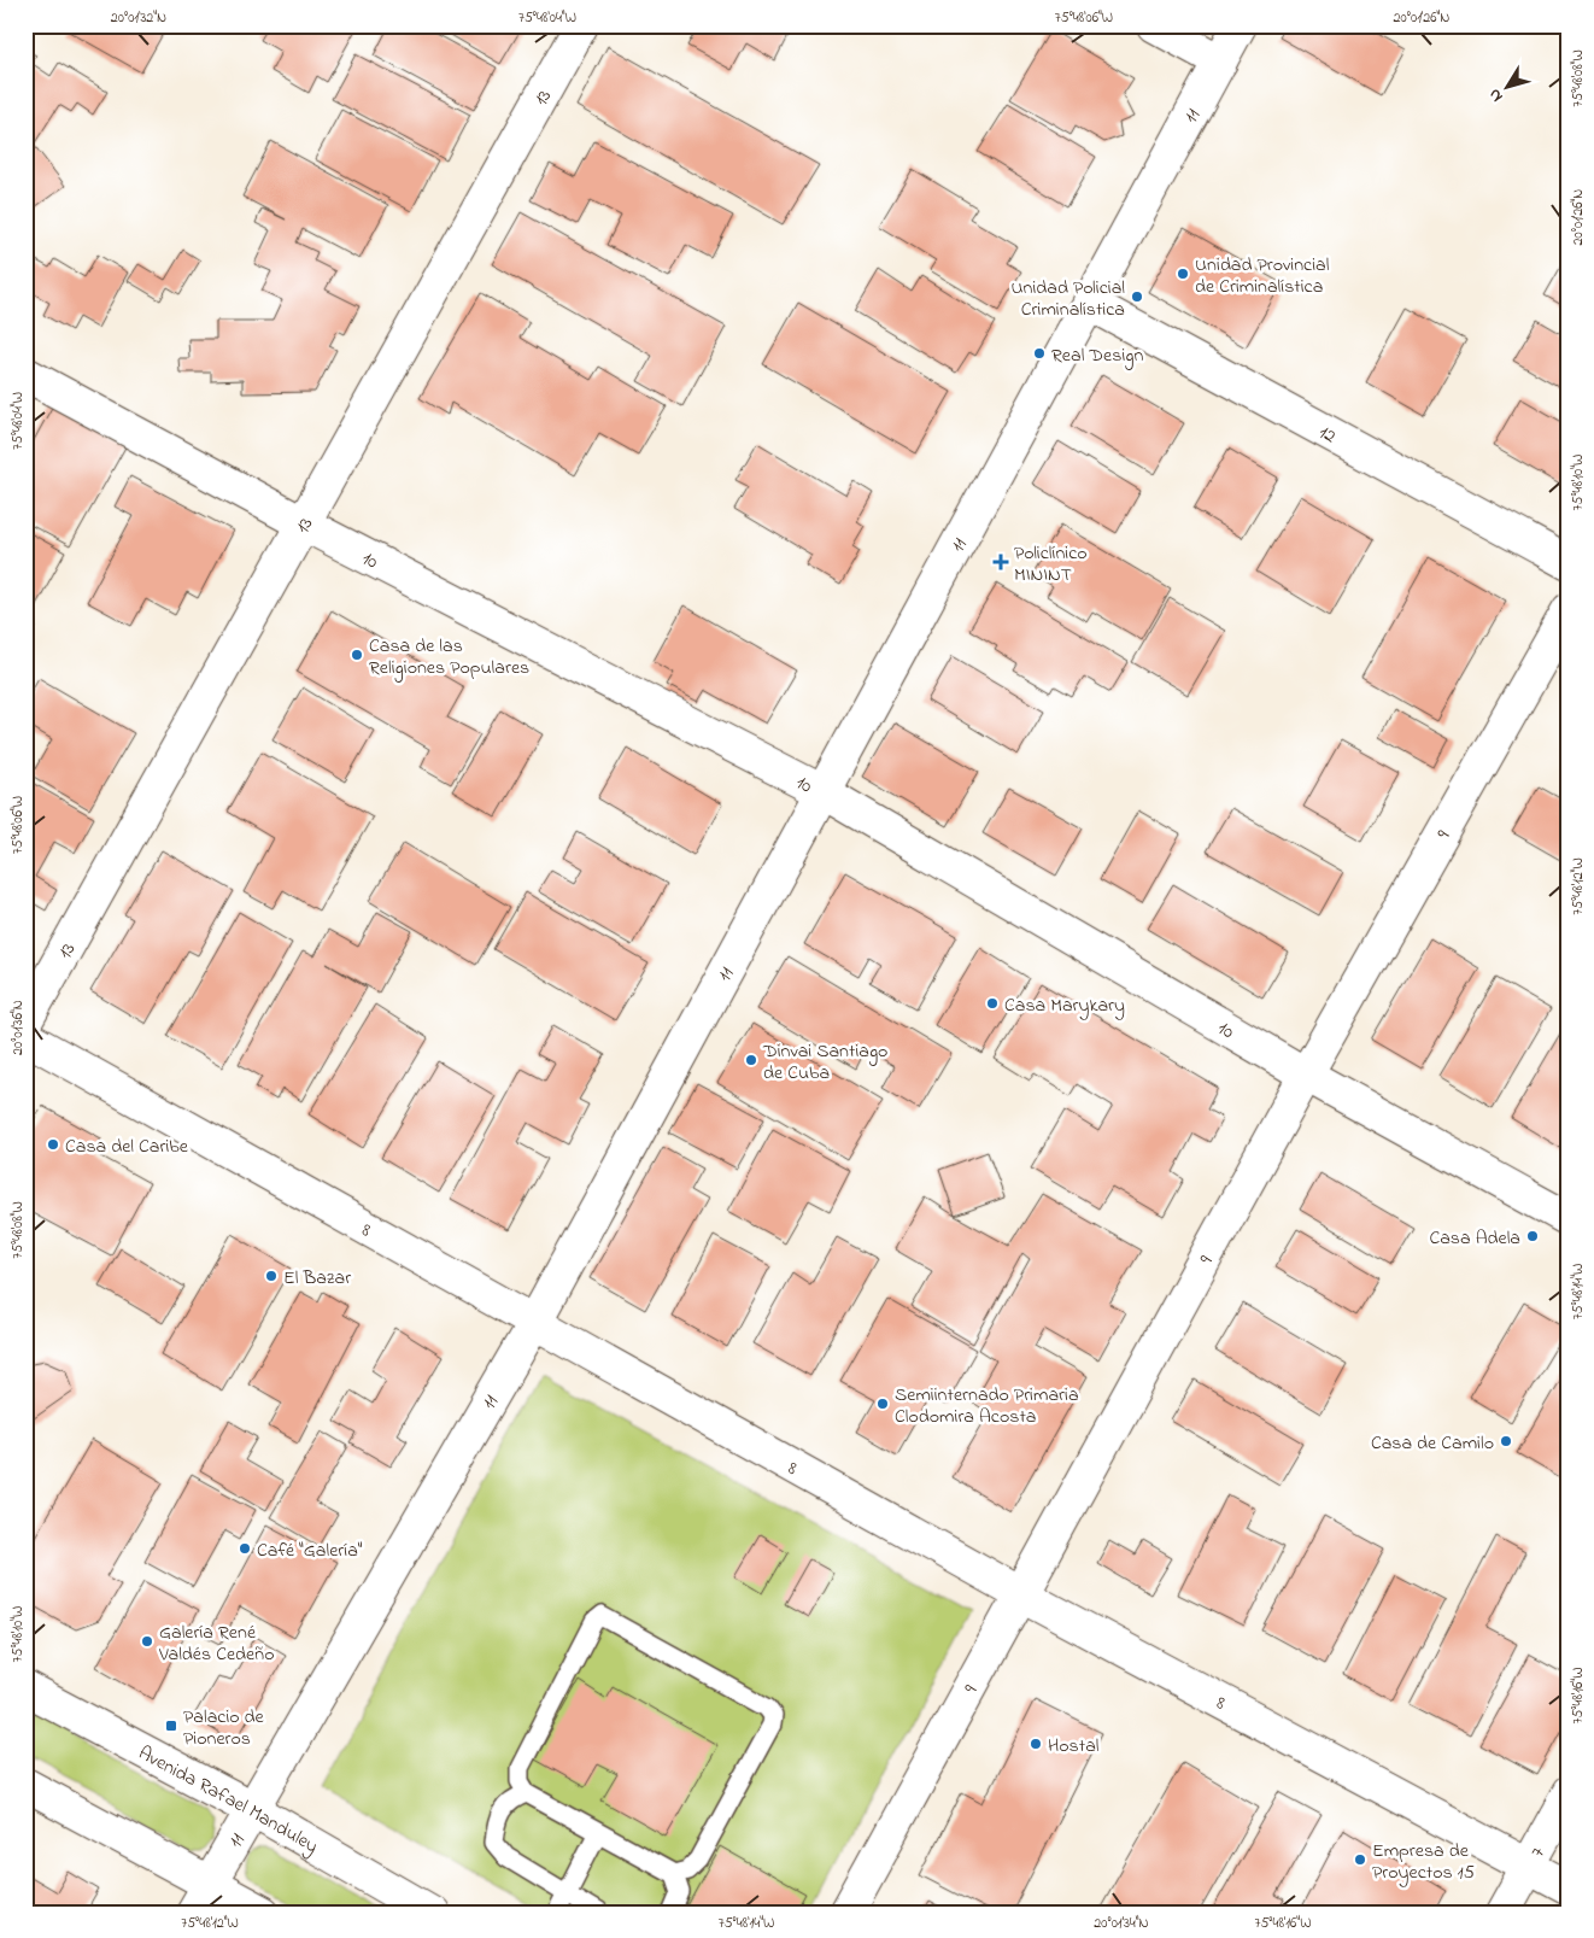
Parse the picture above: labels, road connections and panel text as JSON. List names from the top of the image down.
{
  "streets": {
    "street": [
      "13",
      "11",
      "12",
      "10",
      "9",
      "8",
      "Avenida Rafael Manduley",
      "7"
    ]
  },
  "crossings": [
    ["13", "10"],
    ["11", "12"],
    ["11", "10"],
    ["11", "8"],
    ["11", "Avenida Rafael Manduley"],
    ["10", "9"],
    ["9", "8"],
    ["8", "7"]
  ],
  "places": {
    "other": [
      "Unidad Provincial de Criminalística",
      "Unidad Policial Criminalística",
      "Real Design",
      "Casa de las Religiones Populares",
      "Casa Marykary",
      "Dinvai Santiago de Cuba",
      "Casa del Caribe",
      "Casa Adela",
      "El Bazar",
      "Semiinternado Primaria Clodomira Acosta",
      "Casa de Camilo",
      "Café \"Galería\"",
      "Galería René Valdés Cedeño",
      "Hostal",
      "Empresa de Proyectos 15"
    ],
    "health": ["Policlínico MININT"],
    "transit": ["Palacio de Pioneros"]
  },
  "north": "bottom left",
  "coordinates": [
    "20°01'32\"N",
    "75°48'04\"W",
    "75°48'06\"W",
    "20°01'26\"N",
    "75°48'08\"W",
    "75°48'10\"W",
    "75°48'12\"W",
    "20°01'36\"N",
    "75°48'14\"W",
    "75°48'16\"W",
    "20°01'34\"N"
  ]
}
